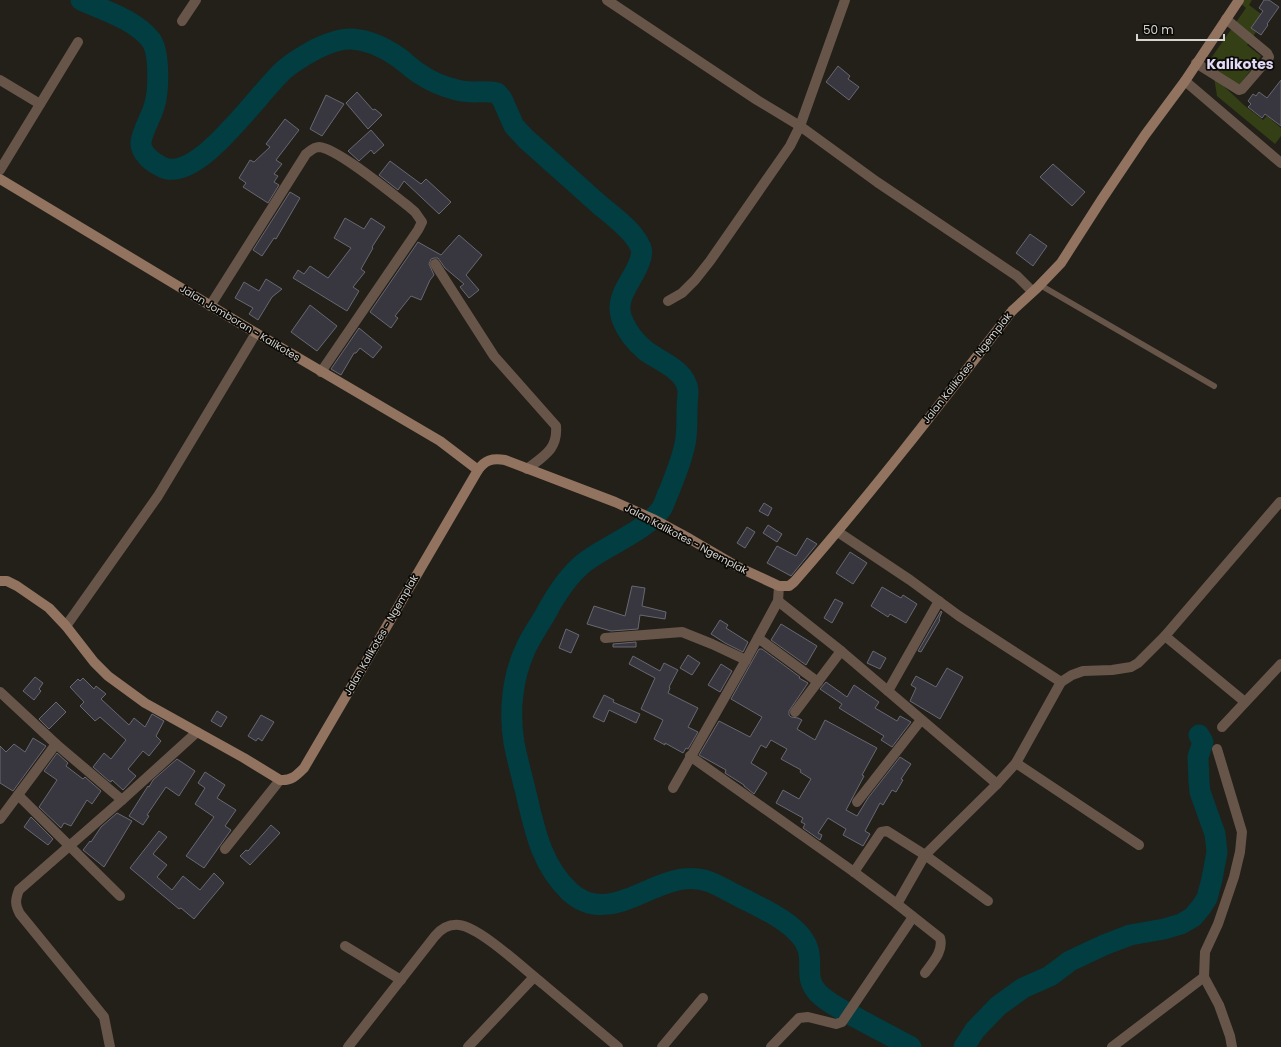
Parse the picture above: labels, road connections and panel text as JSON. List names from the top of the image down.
{
  "streets": {
    "street": ["Jalan Jomboran - Kalikotes", "Jalan Kalikotes - Ngemplak"]
  },
  "crossings": [
    ["Jalan Jomboran - Kalikotes", "Jalan Kalikotes - Ngemplak"]
  ],
  "districts": ["Kalikotes"],
  "scale_bar": "50 m"
}
